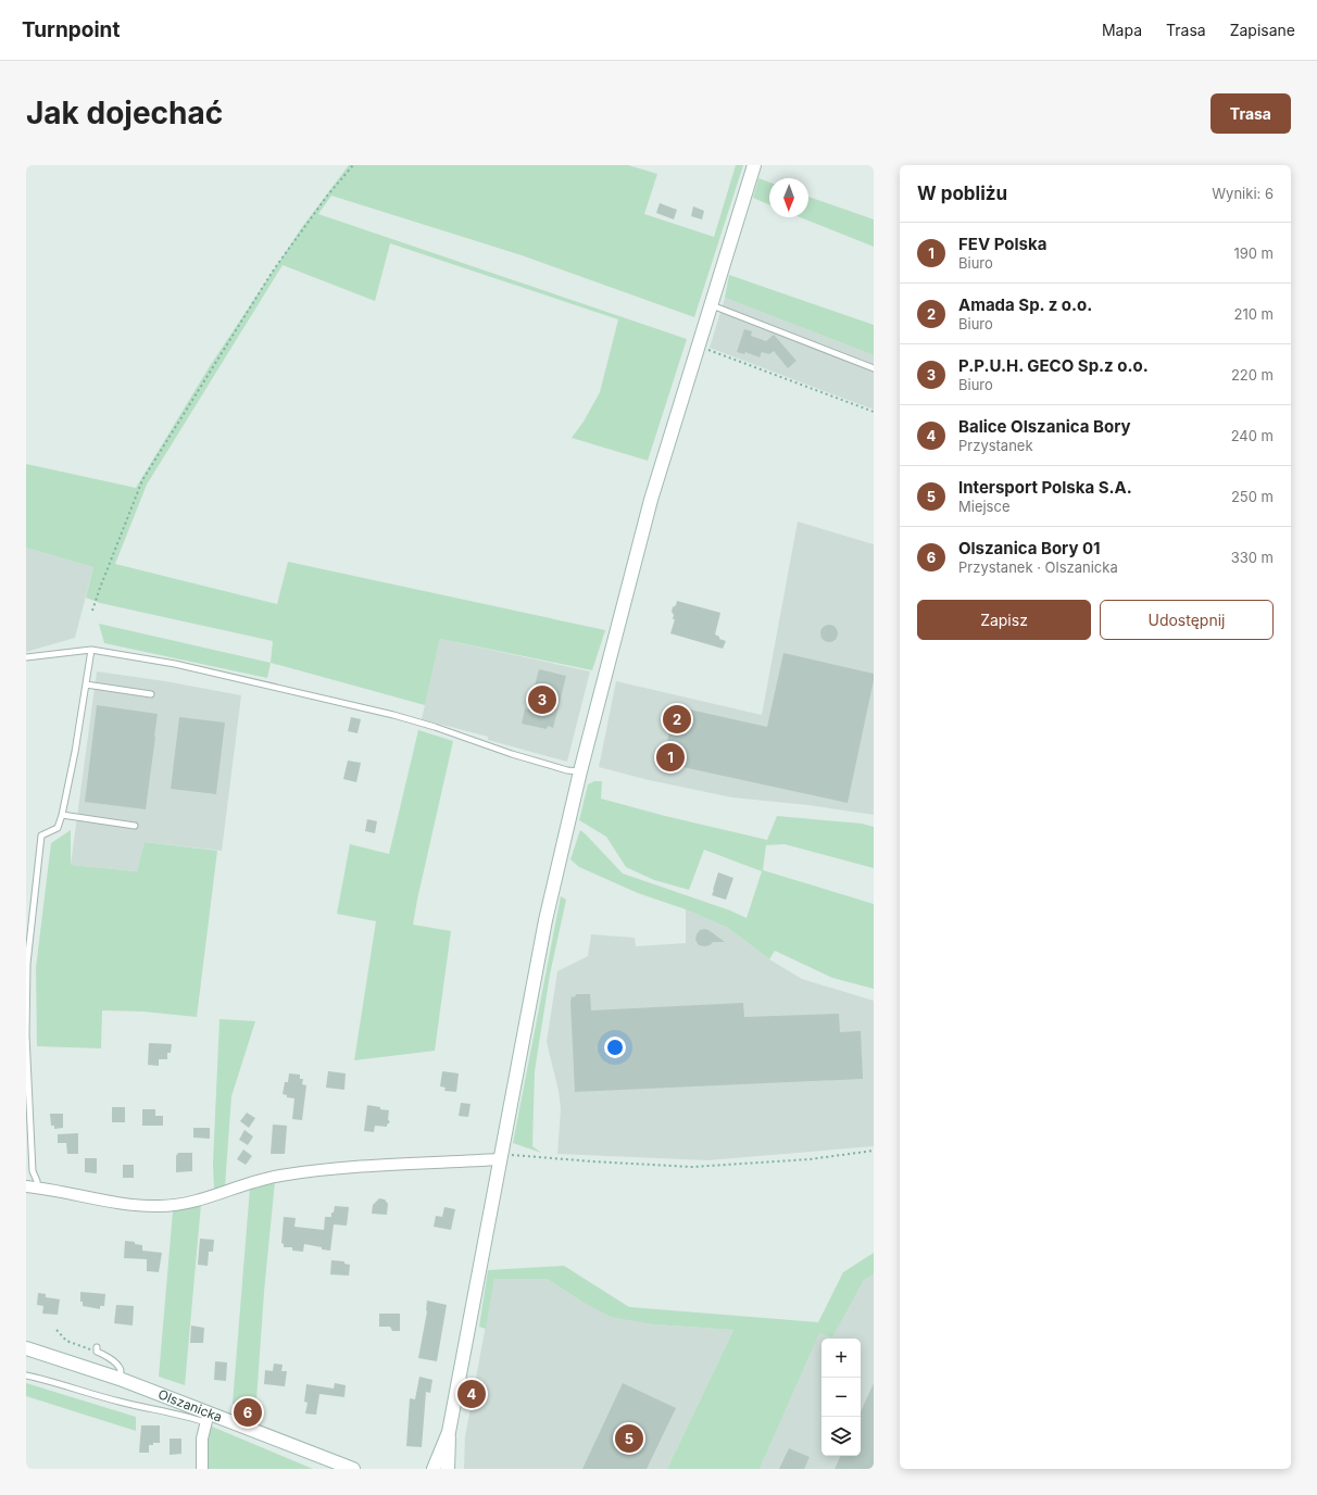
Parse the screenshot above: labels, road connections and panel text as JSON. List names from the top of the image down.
{
  "streets": {
    "main road": ["Olszanicka"]
  },
  "north": "bottom",
  "page": {
    "header": "Turnpoint",
    "nav": ["Mapa", "Trasa", "Zapisane"],
    "buttons": [
      "Trasa",
      ["Zapisz", "Udostępnij"]
    ],
    "title": "Jak dojechać",
    "heading": ["W pobliżu", "Wyniki: 6"],
    "list": [
      {
        "mark": "1",
        "name": "FEV Polska",
        "note": "Biuro",
        "value": "190 m"
      },
      {
        "mark": "2",
        "name": "Amada Sp. z o.o.",
        "note": "Biuro",
        "value": "210 m"
      },
      {
        "mark": "3",
        "name": "P.P.U.H. GECO Sp.z o.o.",
        "note": "Biuro",
        "value": "220 m"
      },
      {
        "mark": "4",
        "name": "Balice Olszanica Bory",
        "note": "Przystanek",
        "value": "240 m"
      },
      {
        "mark": "5",
        "name": "Intersport Polska S.A.",
        "note": "Miejsce",
        "value": "250 m"
      },
      {
        "mark": "6",
        "name": "Olszanica Bory 01",
        "note": "Przystanek · Olszanicka",
        "value": "330 m"
      }
    ],
    "pins": [
      "3",
      "2",
      "1",
      "4",
      "6",
      "5"
    ],
    "map_buttons": ["+", "−"]
  }
}
